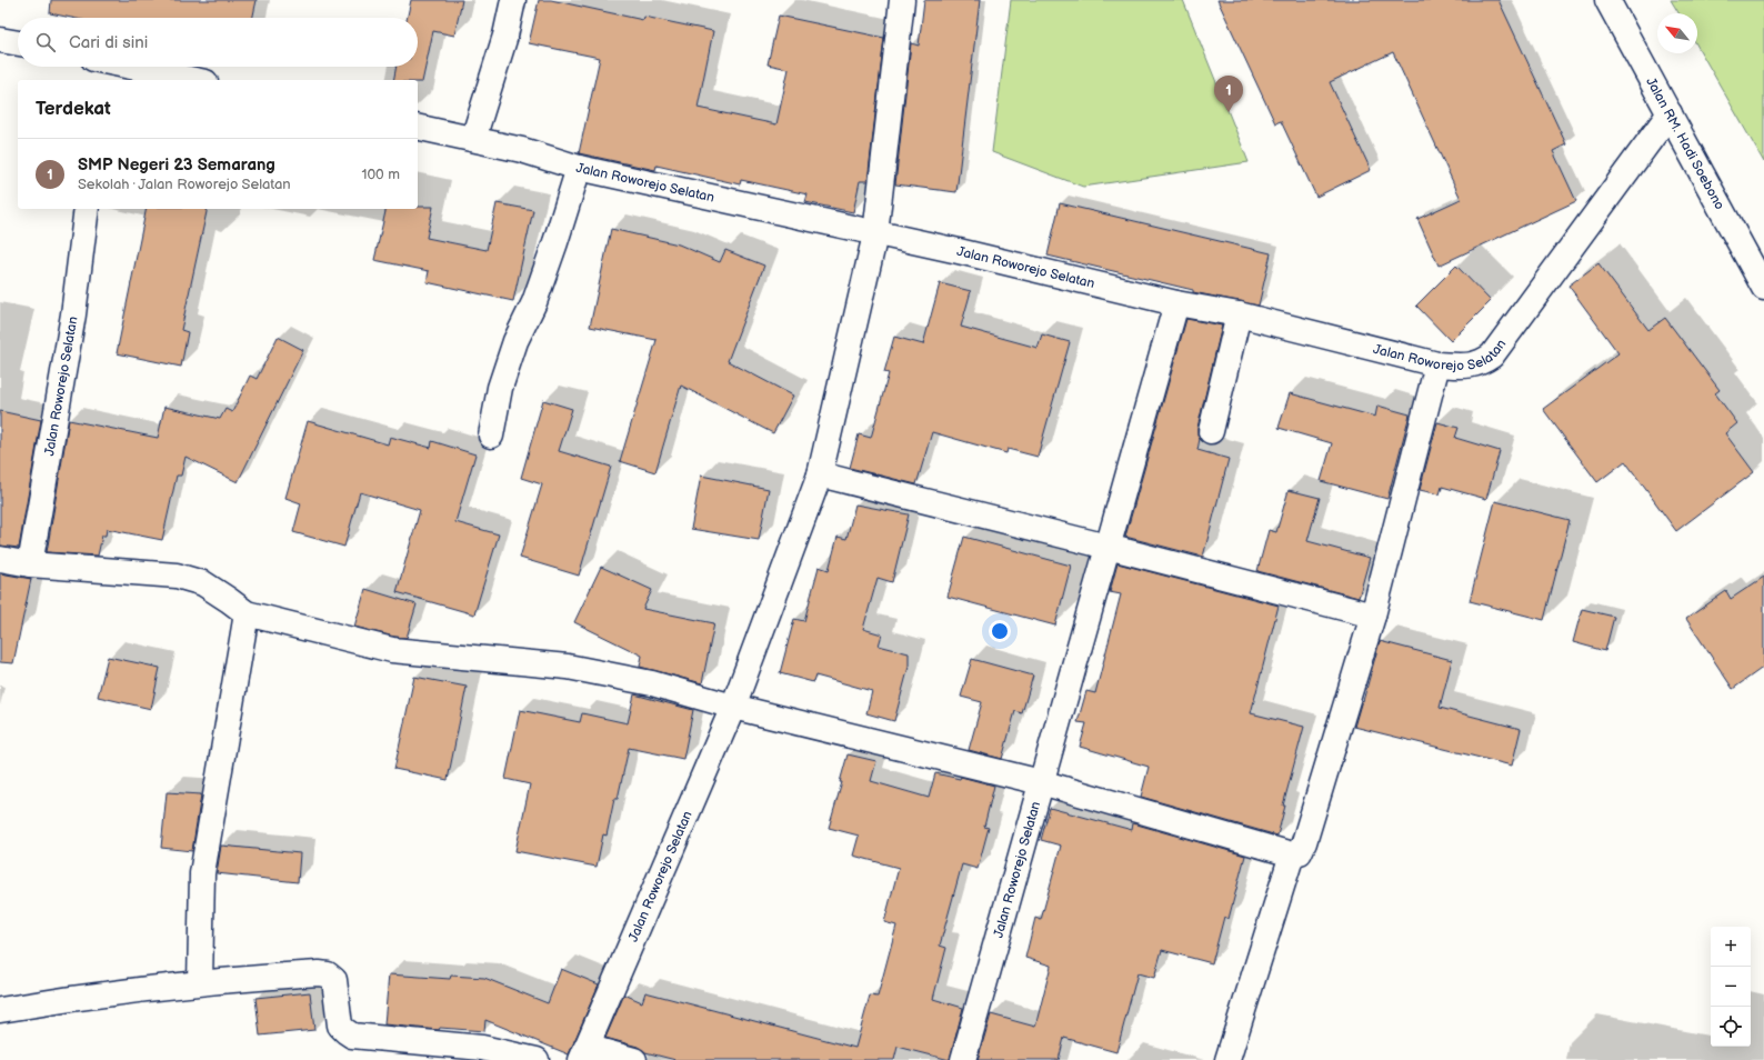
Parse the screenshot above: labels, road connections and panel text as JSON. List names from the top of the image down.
{
  "streets": {
    "street": ["Jalan RM. Hadi Soebono", "Jalan Roworejo Selatan"]
  },
  "crossings": [
    ["Jalan RM. Hadi Soebono", "Jalan Roworejo Selatan"]
  ],
  "north": "top left",
  "page": {
    "search": "Cari di sini",
    "pins": "1",
    "heading": "Terdekat",
    "list": [
      {
        "mark": "1",
        "name": "SMP Negeri 23 Semarang",
        "note": "Sekolah · Jalan Roworejo Selatan",
        "value": "100 m"
      }
    ],
    "map_buttons": ["+", "−"]
  }
}
